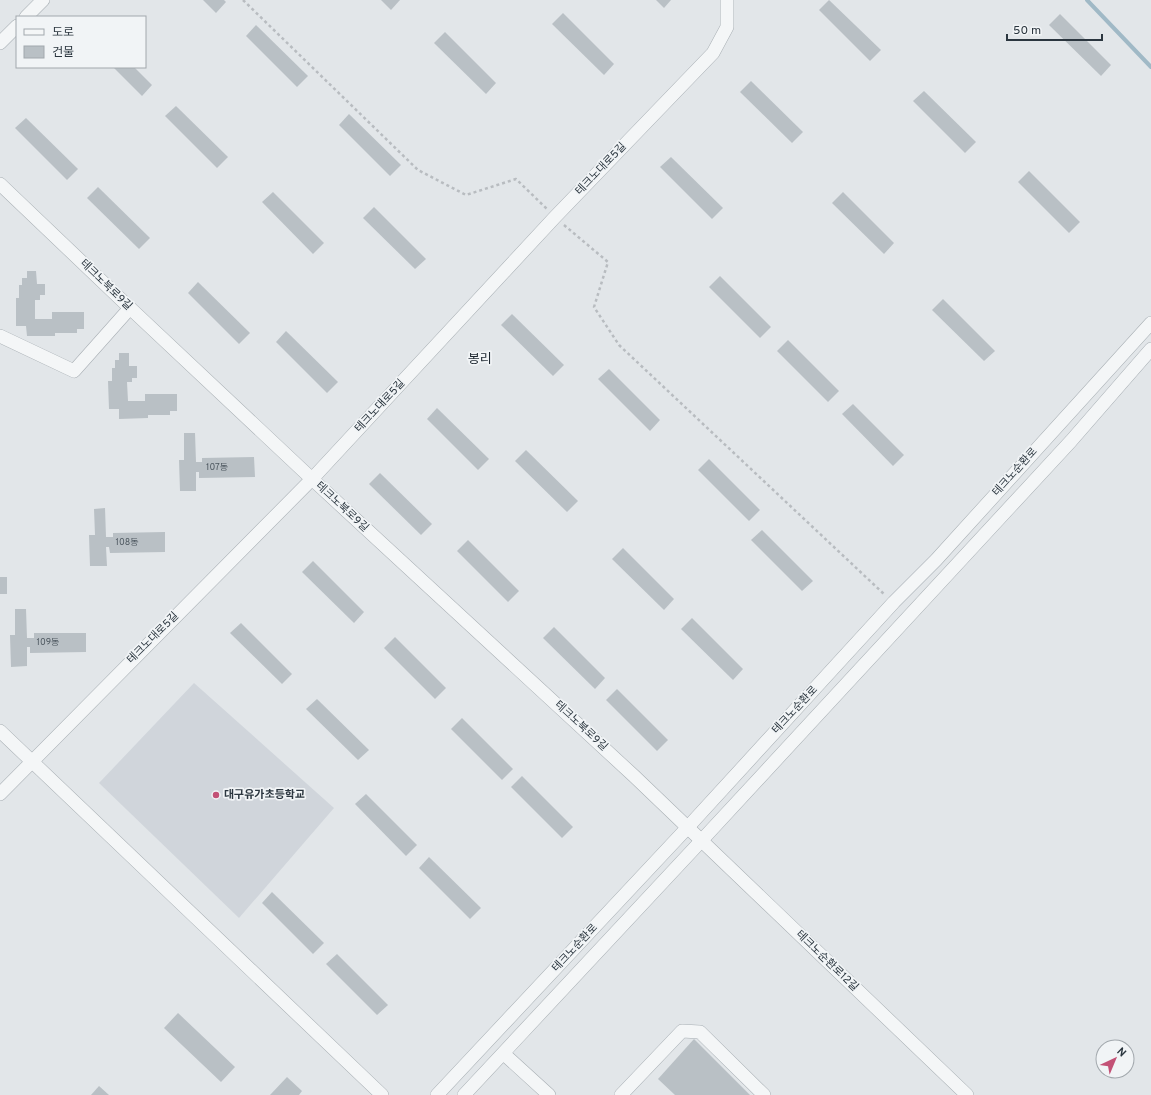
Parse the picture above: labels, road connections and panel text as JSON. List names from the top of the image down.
{
  "streets": {
    "street": [
      "테크노대로5길",
      "테크노북로9길",
      "테크노순환로",
      "테크노순환로12길"
    ]
  },
  "crossings": [
    ["테크노대로5길", "테크노북로9길"],
    ["테크노북로9길", "테크노순환로"],
    ["테크노북로9길", "테크노순환로12길"],
    ["테크노순환로", "테크노순환로12길"]
  ],
  "districts": ["봉리"],
  "places": ["대구유가초등학교"],
  "house_numbers": ["107동", "108동", "109동"],
  "legend": ["도로", "건물"],
  "scale_bar": "50 m",
  "north": "top right"
}
